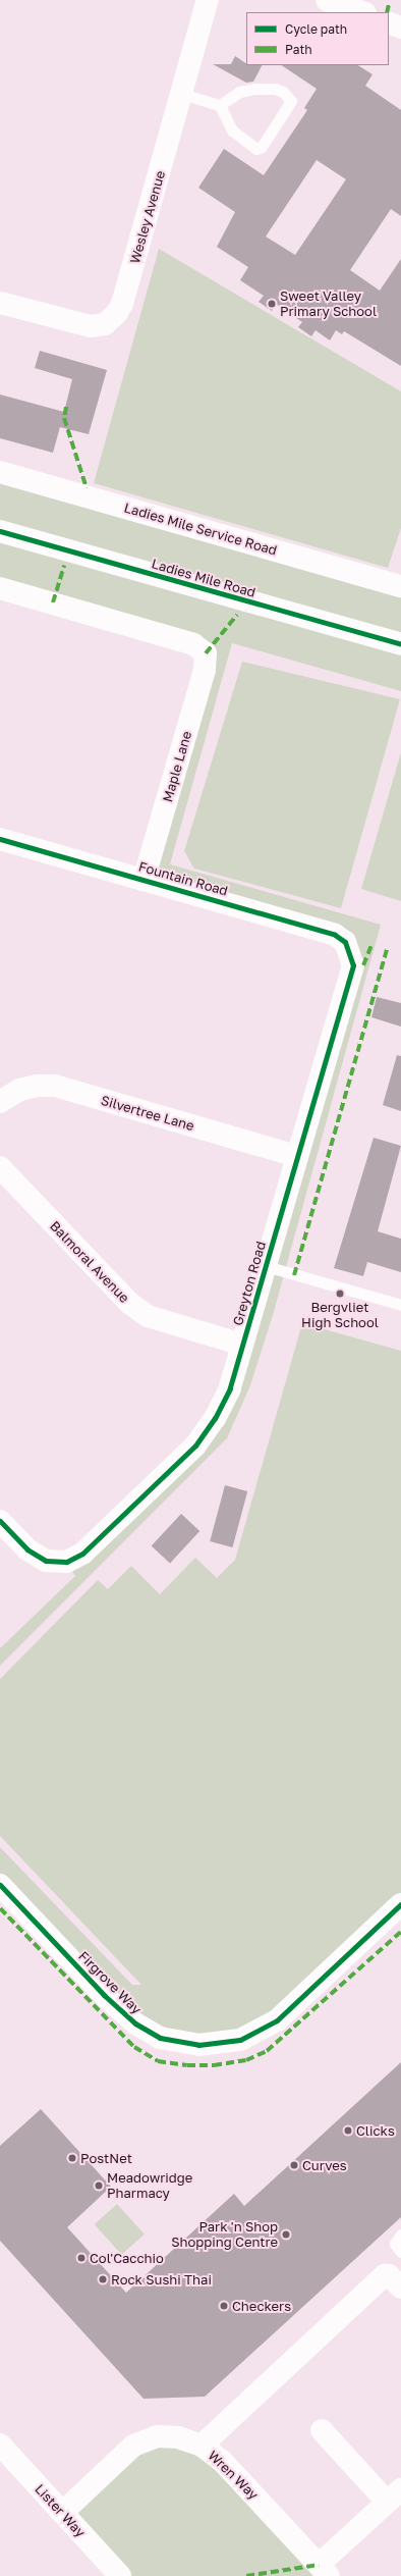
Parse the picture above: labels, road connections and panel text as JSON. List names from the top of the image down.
{
  "streets": {
    "street": [
      "Wesley Avenue",
      "Ladies Mile Service Road",
      "Ladies Mile Road",
      "Maple Lane",
      "Fountain Road",
      "Silvertree Lane",
      "Balmoral Avenue",
      "Greyton Road",
      "Firgrove Way",
      "Wren Way",
      "Lister Way"
    ]
  },
  "crossings": [
    ["Maple Lane", "Fountain Road"],
    ["Fountain Road", "Greyton Road"],
    ["Silvertree Lane", "Greyton Road"],
    ["Balmoral Avenue", "Greyton Road"],
    ["Wren Way", "Lister Way"]
  ],
  "places": [
    "Sweet Valley Primary School",
    "Bergvliet High School",
    "Clicks",
    "PostNet",
    "Curves",
    "Meadowridge Pharmacy",
    "Park 'n Shop Shopping Centre",
    "Col'Cacchio",
    "Rock Sushi Thai",
    "Checkers"
  ],
  "legend": ["Cycle path", "Path"]
}
